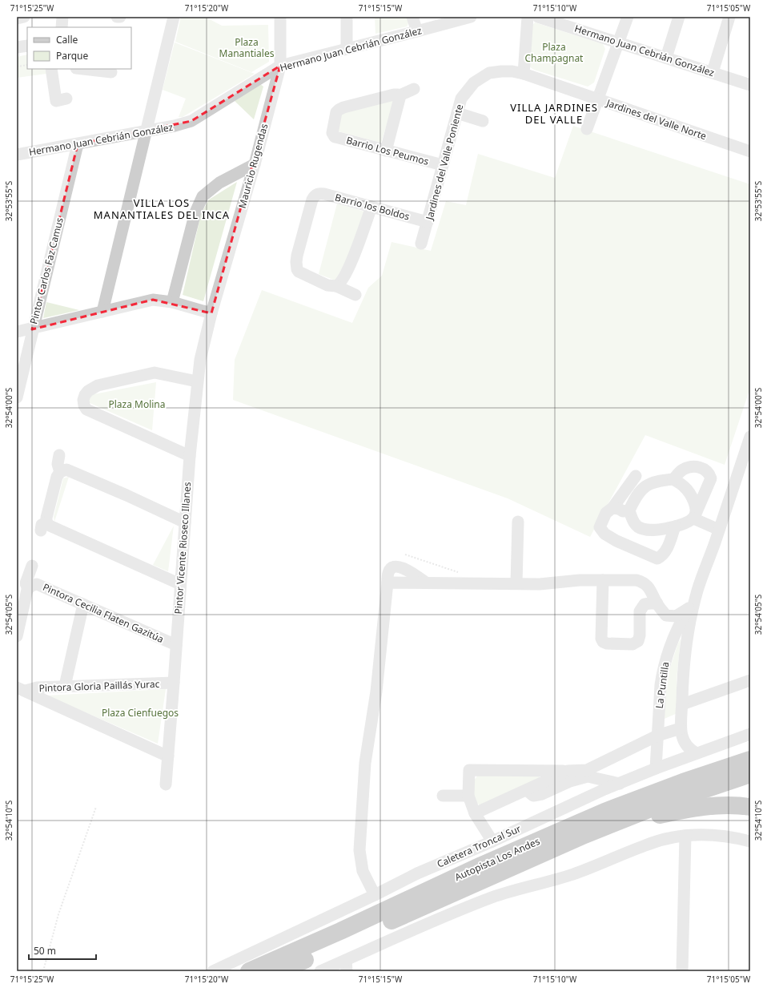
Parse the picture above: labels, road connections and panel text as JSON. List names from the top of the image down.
{
  "streets": {
    "highway": ["Autopista Los Andes"],
    "street": [
      "Hermano Juan Cebrián González",
      "Jardines del Valle Norte",
      "Barrio Los Peumos",
      "Jardines del Valle Poniente",
      "Mauricio Rugendas",
      "Barrio los Boldos",
      "Pintor Carlos Faz Camus",
      "Pintor Vicente Rioseco Illanes",
      "Pintora Cecilia Flaten Gazitúa",
      "La Puntilla",
      "Pintora Gloria Paillás Yurac",
      "Caletera Troncal Sur"
    ]
  },
  "crossings": [
    ["Hermano Juan Cebrián González", "Mauricio Rugendas"],
    ["Hermano Juan Cebrián González", "Pintor Carlos Faz Camus"],
    ["Jardines del Valle Norte", "Jardines del Valle Poniente"],
    ["Barrio Los Peumos", "Jardines del Valle Poniente"],
    ["Jardines del Valle Poniente", "Barrio los Boldos"],
    ["Mauricio Rugendas", "Pintor Vicente Rioseco Illanes"],
    ["Pintor Vicente Rioseco Illanes", "Pintora Cecilia Flaten Gazitúa"],
    ["Pintor Vicente Rioseco Illanes", "Pintora Gloria Paillás Yurac"],
    ["La Puntilla", "Caletera Troncal Sur"]
  ],
  "districts": ["VILLA JARDINES DEL VALLE", "VILLA LOS MANANTIALES DEL INCA"],
  "parks": [
    "Plaza Manantiales",
    "Plaza Champagnat",
    "Plaza Molina",
    "Plaza Cienfuegos"
  ],
  "legend": ["Calle", "Parque"],
  "scale_bar": "50 m",
  "coordinates": [
    "71°15'25\"W",
    "71°15'20\"W",
    "71°15'15\"W",
    "71°15'10\"W",
    "71°15'05\"W",
    "32°53'55\"S",
    "32°54'00\"S",
    "32°54'05\"S",
    "32°54'10\"S"
  ]
}
